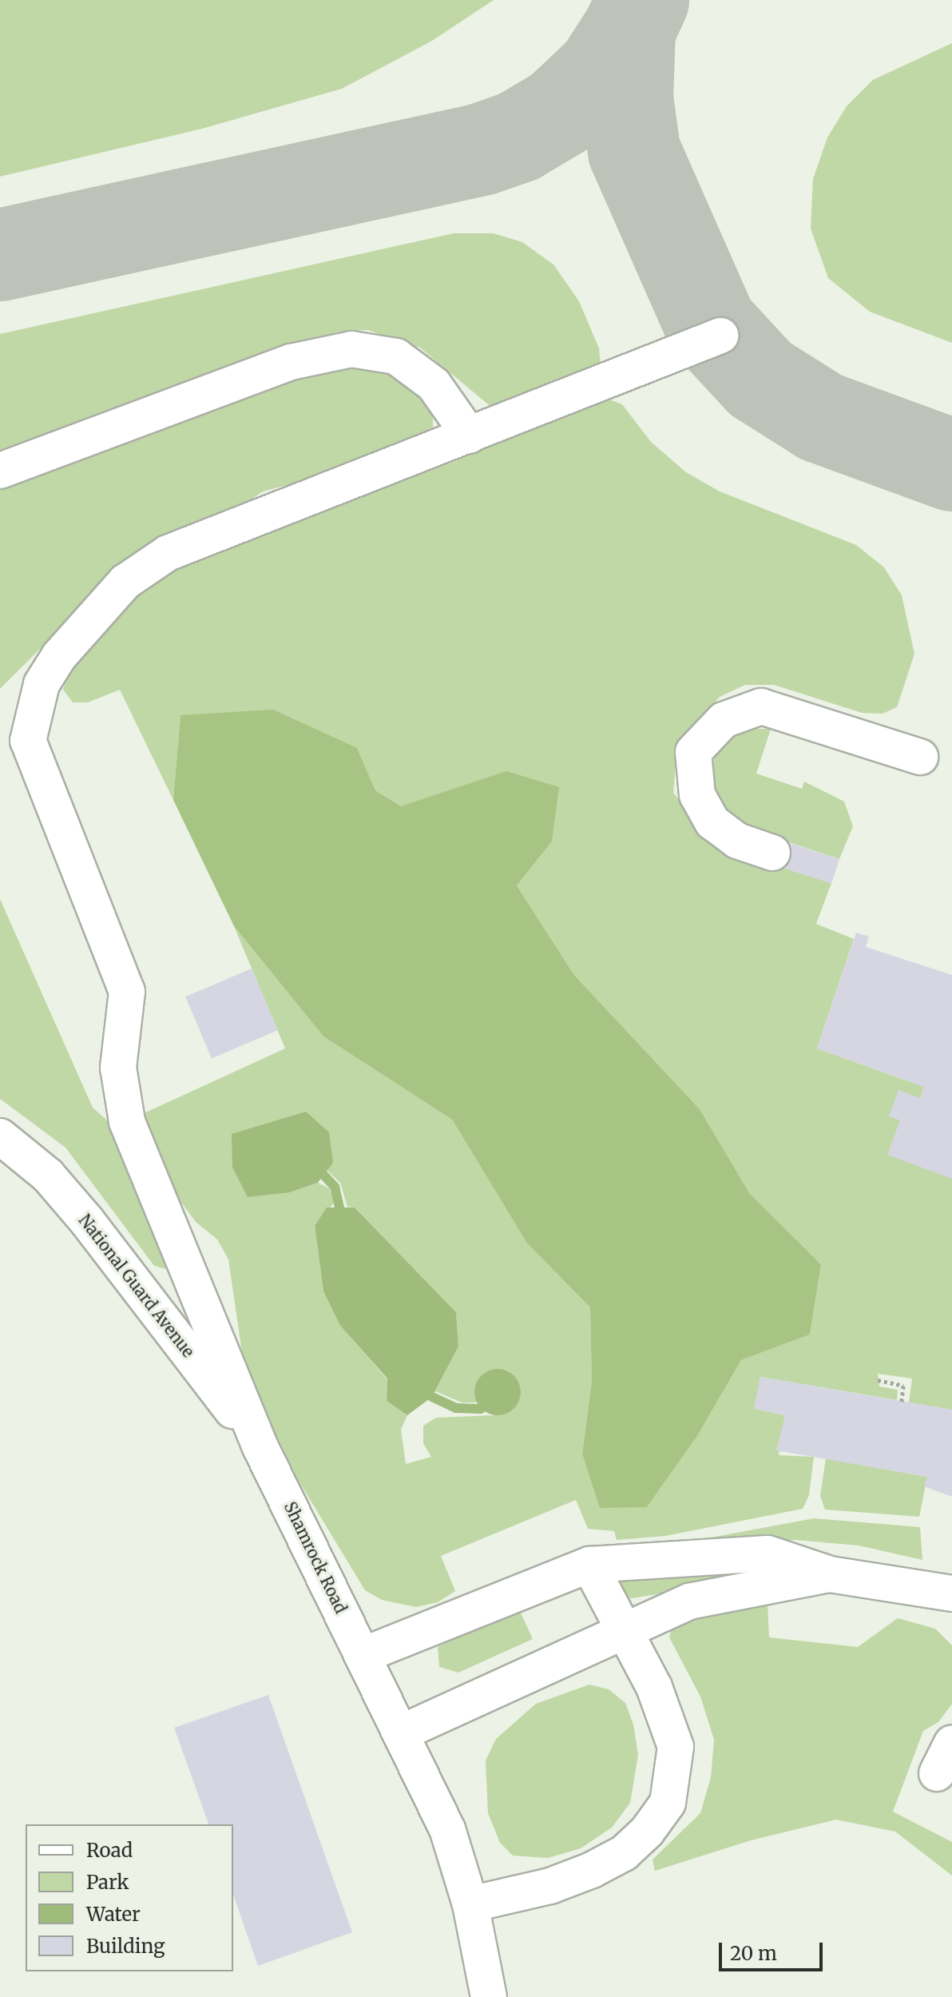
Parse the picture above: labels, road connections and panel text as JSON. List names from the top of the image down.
{
  "streets": {
    "street": ["National Guard Avenue", "Shamrock Road"]
  },
  "crossings": [
    ["National Guard Avenue", "Shamrock Road"]
  ],
  "legend": [
    "Road",
    "Park",
    "Water",
    "Building"
  ],
  "scale_bar": "20 m"
}
